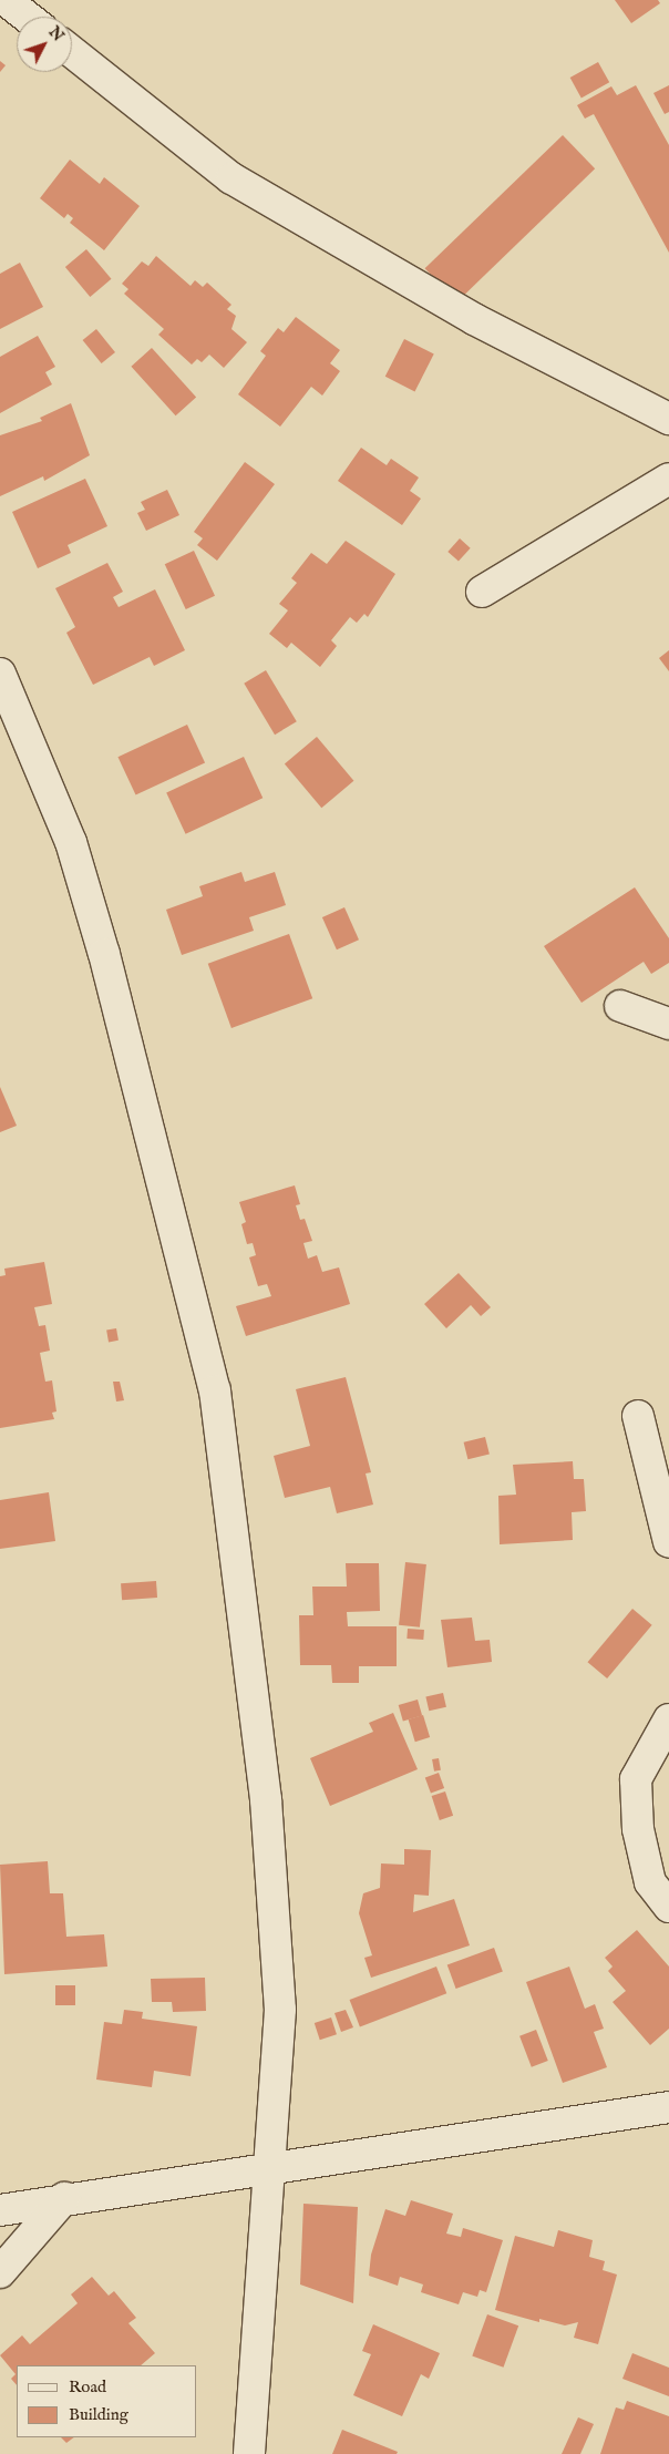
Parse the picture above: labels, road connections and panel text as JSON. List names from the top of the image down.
{
  "legend": ["Road", "Building"],
  "north": "top right"
}
